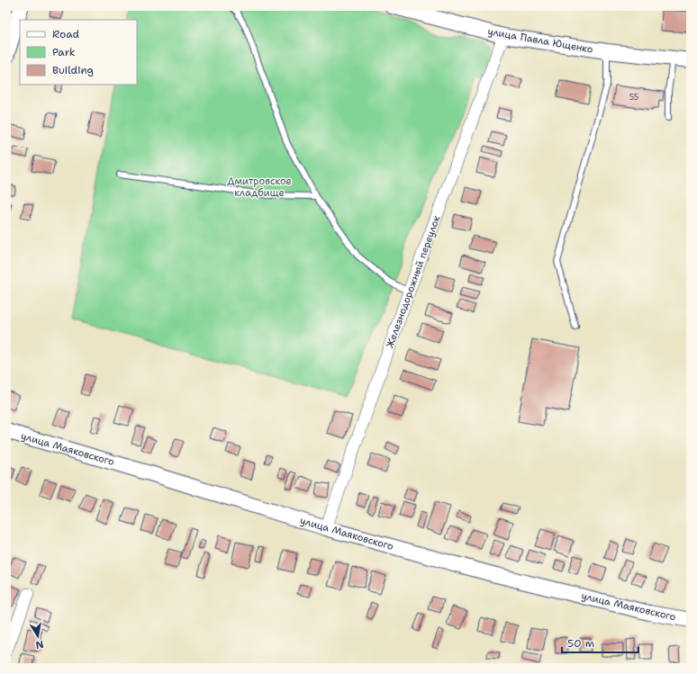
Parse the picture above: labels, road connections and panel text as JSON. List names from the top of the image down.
{
  "streets": {
    "street": ["улица Павла Ющенко", "Железнодорожный переулок", "улица Маяковского"]
  },
  "crossings": [
    ["улица Павла Ющенко", "Железнодорожный переулок"],
    ["Железнодорожный переулок", "улица Маяковского"]
  ],
  "parks": ["Дмитровское кладбище"],
  "house_numbers": ["55"],
  "legend": ["Road", "Park", "Building"],
  "scale_bar": "50 m",
  "north": "bottom"
}
